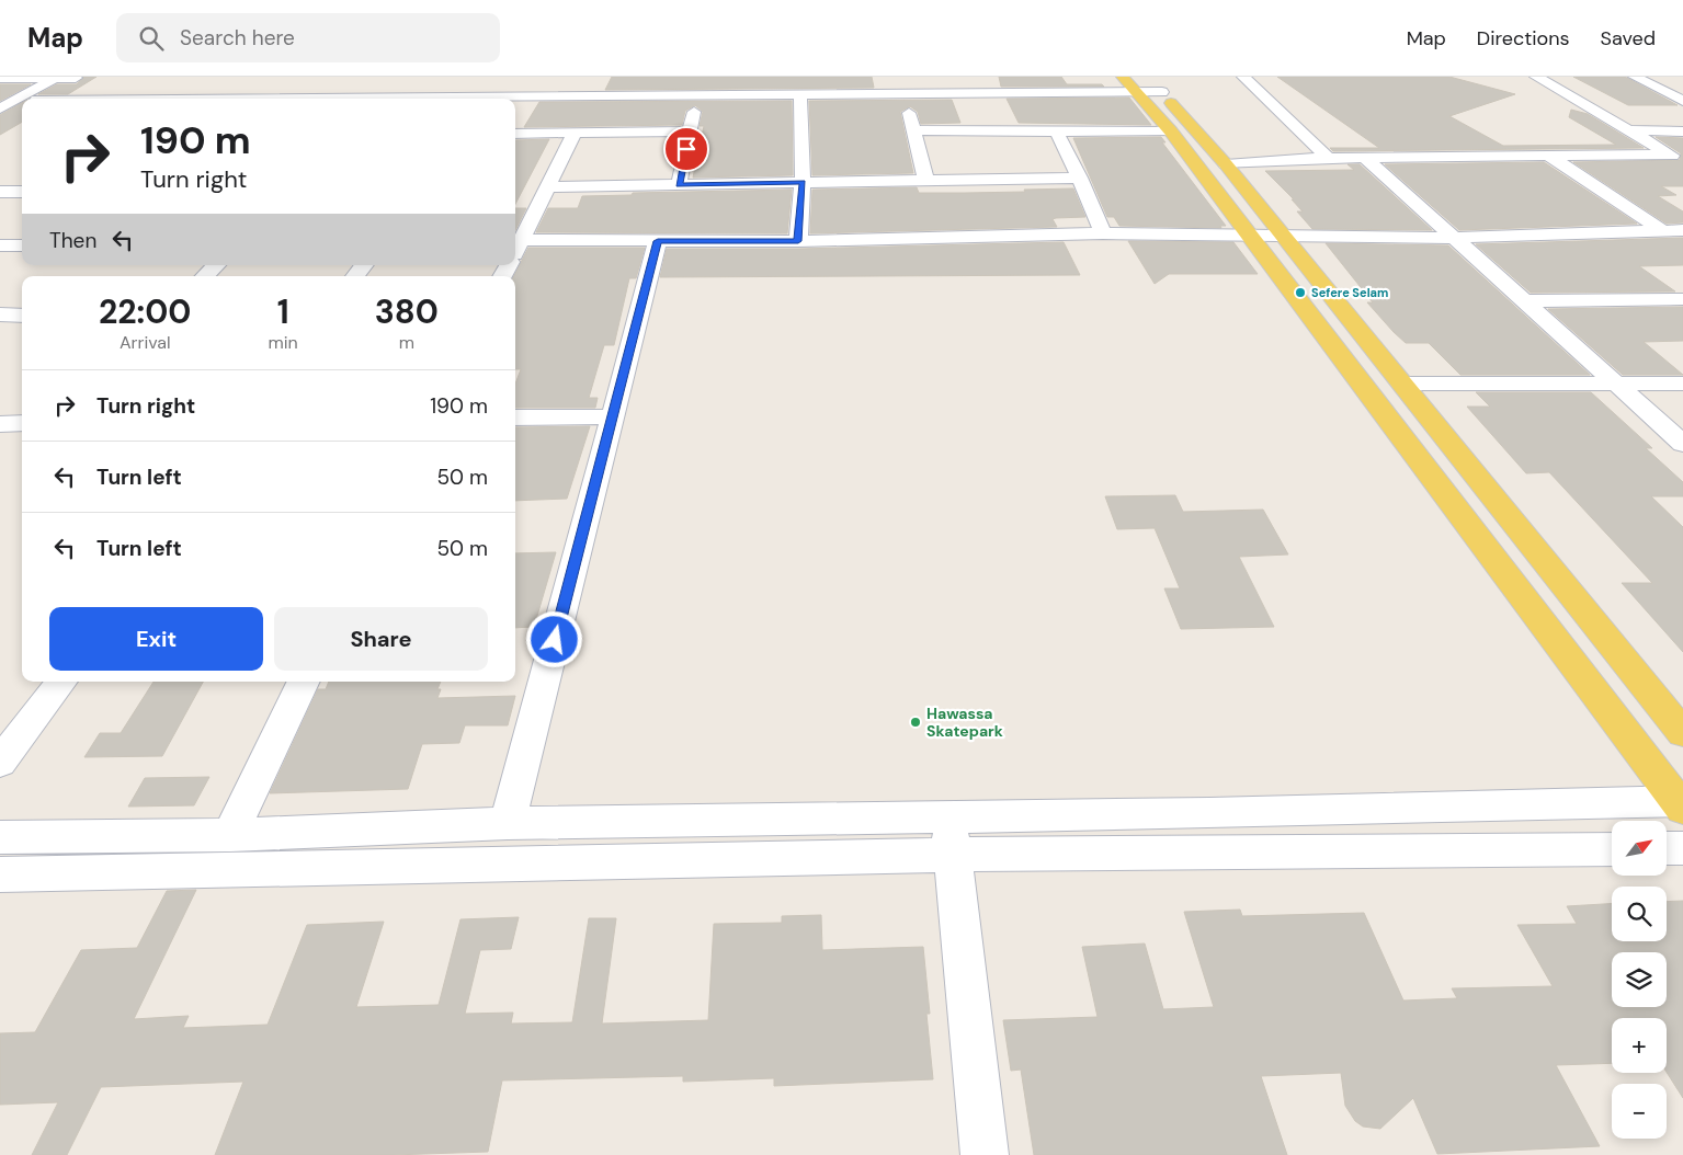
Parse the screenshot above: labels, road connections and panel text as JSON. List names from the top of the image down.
{
  "places": ["Sefere Selam", "Hawassa Skatepark"],
  "north": "top right",
  "page": {
    "header": "Map",
    "search": "Search here",
    "nav": ["Map", "Directions", "Saved"],
    "turn": ["190 m", "Turn right"],
    "then": "Then",
    "eta": [
      "22:00",
      "Arrival",
      "1",
      "min",
      "380",
      "m"
    ],
    "list": [
      {
        "name": "Turn right",
        "value": "190 m"
      },
      {
        "name": "Turn left",
        "value": "50 m"
      },
      {
        "name": "Turn left",
        "value": "50 m"
      }
    ],
    "buttons": ["Exit", "Share"],
    "map_buttons": ["+", "−"]
  }
}
